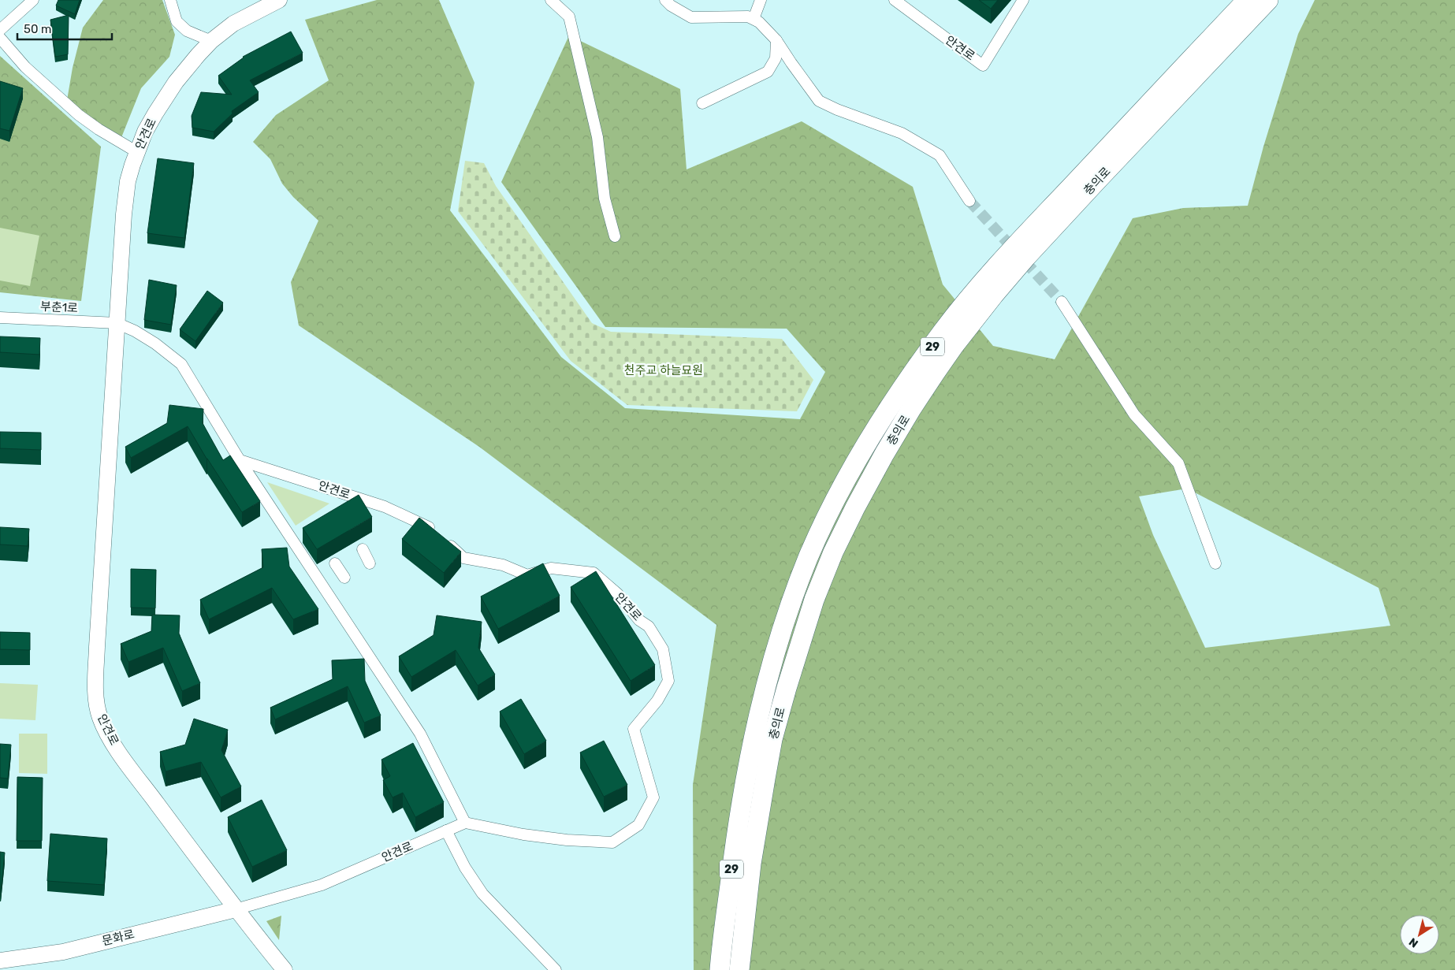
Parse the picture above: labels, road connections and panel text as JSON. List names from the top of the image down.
{
  "streets": {
    "highway": ["충의로", "29"],
    "main road": ["안견로", "문화로"],
    "street": ["부춘1로"]
  },
  "crossings": [
    ["안견로", "부춘1로"],
    ["안견로", "문화로"]
  ],
  "parks": ["천주교 하늘묘원"],
  "scale_bar": "50 m",
  "north": "bottom left"
}
